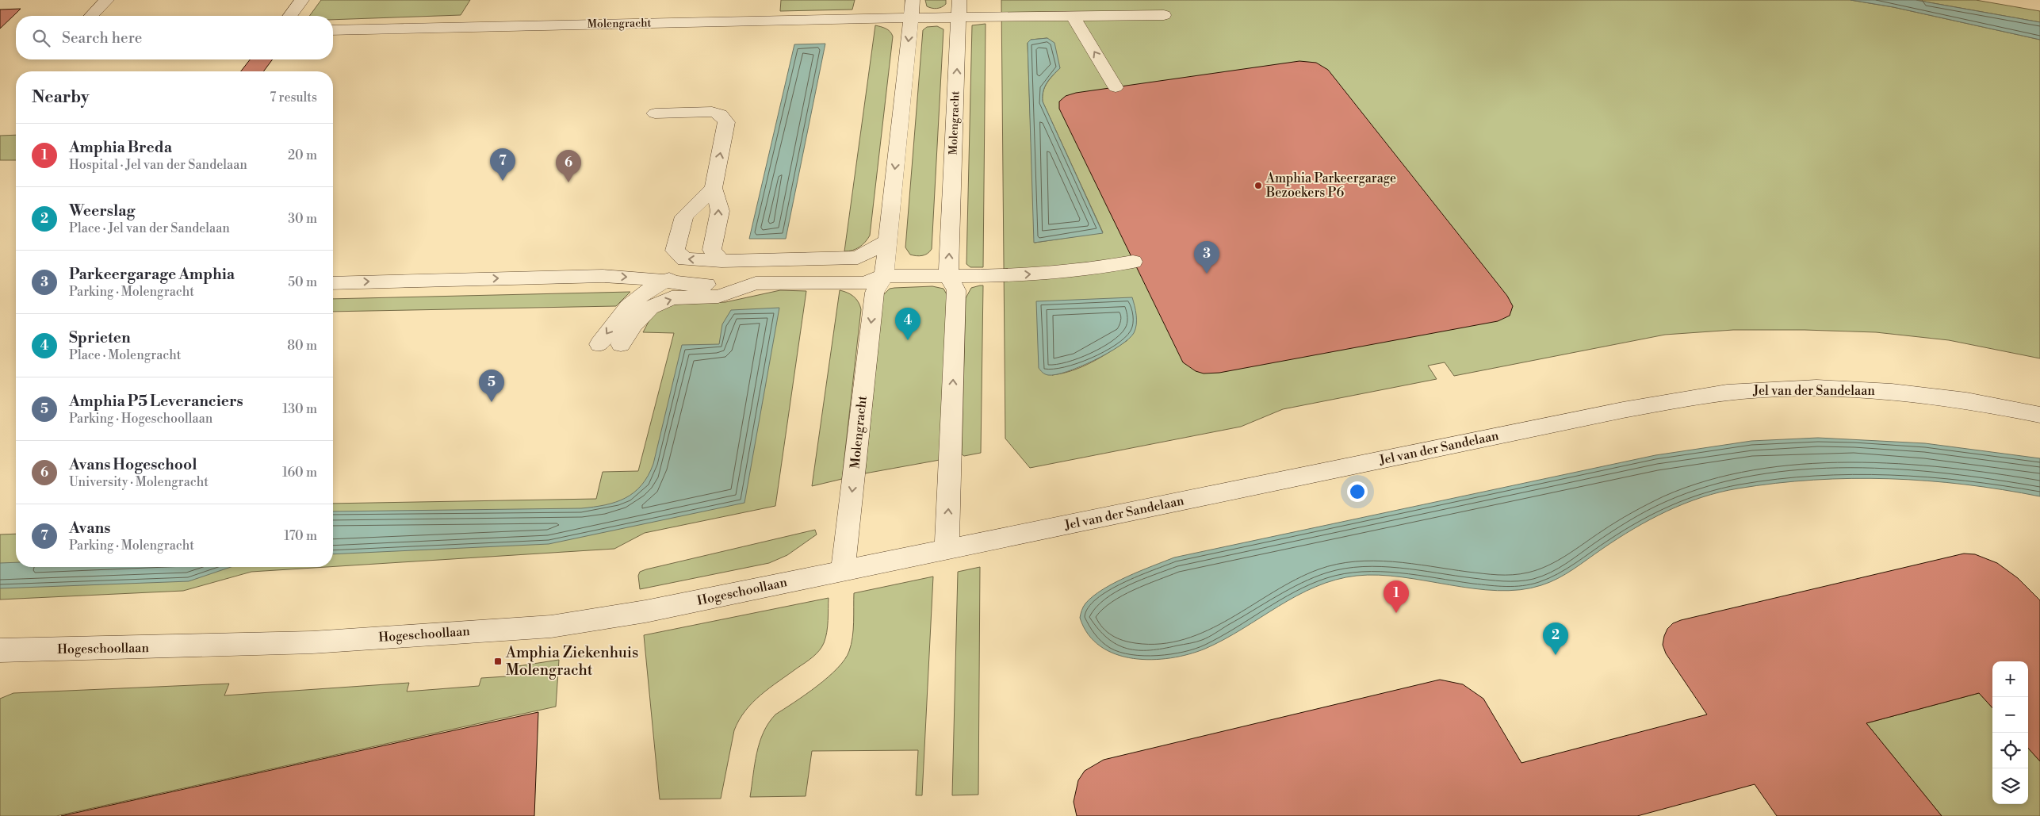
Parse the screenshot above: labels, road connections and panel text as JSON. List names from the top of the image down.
{
  "streets": {
    "street": ["Molengracht", "Jel van der Sandelaan", "Hogeschoollaan"]
  },
  "crossings": [
    ["Molengracht", "Jel van der Sandelaan"],
    ["Molengracht", "Hogeschoollaan"],
    ["Jel van der Sandelaan", "Hogeschoollaan"]
  ],
  "places": {
    "other": ["Amphia Parkeergarage Bezoekers P6"],
    "transit": ["Amphia Ziekenhuis Molengracht"]
  },
  "page": {
    "search": "Search here",
    "heading": ["Nearby", "7 results"],
    "list": [
      {
        "mark": "1",
        "name": "Amphia Breda",
        "note": "Hospital · Jel van der Sandelaan",
        "value": "20 m"
      },
      {
        "mark": "2",
        "name": "Weerslag",
        "note": "Place · Jel van der Sandelaan",
        "value": "30 m"
      },
      {
        "mark": "3",
        "name": "Parkeergarage Amphia",
        "note": "Parking · Molengracht",
        "value": "50 m"
      },
      {
        "mark": "4",
        "name": "Sprieten",
        "note": "Place · Molengracht",
        "value": "80 m"
      },
      {
        "mark": "5",
        "name": "Amphia P5 Leveranciers",
        "note": "Parking · Hogeschoollaan",
        "value": "130 m"
      },
      {
        "mark": "6",
        "name": "Avans Hogeschool",
        "note": "University · Molengracht",
        "value": "160 m"
      },
      {
        "mark": "7",
        "name": "Avans",
        "note": "Parking · Molengracht",
        "value": "170 m"
      }
    ],
    "pins": [
      "7",
      "6",
      "3",
      "4",
      "5",
      "1",
      "2"
    ],
    "map_buttons": ["+", "−"]
  }
}
